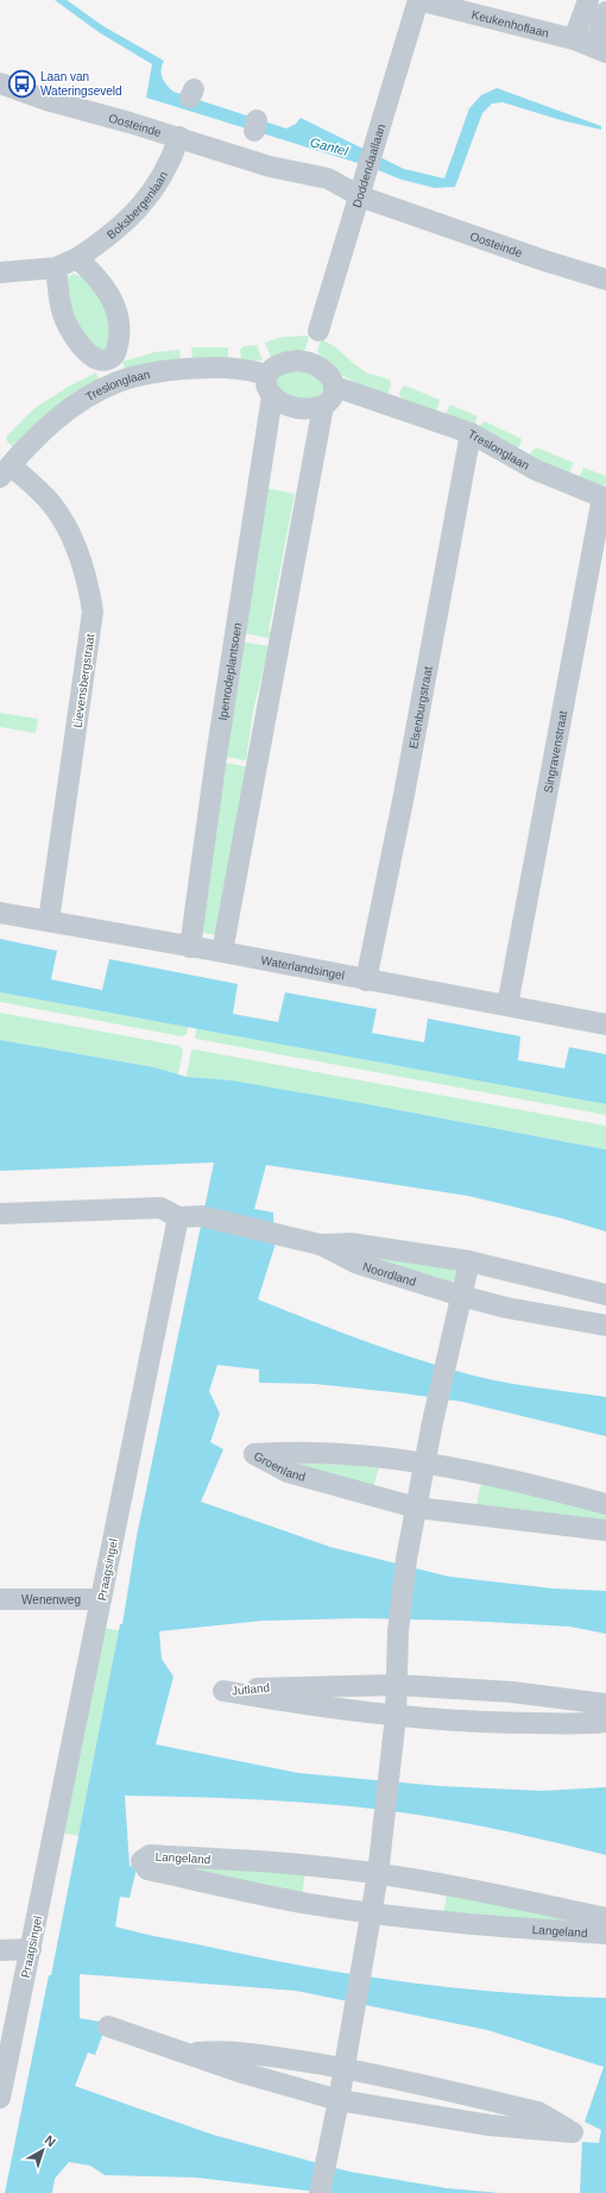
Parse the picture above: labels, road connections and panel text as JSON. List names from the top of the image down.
{
  "streets": {
    "street": [
      "Keukenhoflaan",
      "Oosteinde",
      "Doddendaallaan",
      "Boksbergenlaan",
      "Treslonglaan",
      "Ipenrodeplantsoen",
      "Lievensbergstraat",
      "Elsenburgstraat",
      "Singravenstraat",
      "Waterlandsingel",
      "Noordland",
      "Groenland",
      "Praagsingel",
      "Wenenweg",
      "Jutland",
      "Langeland"
    ]
  },
  "crossings": [
    ["Keukenhoflaan", "Doddendaallaan"],
    ["Oosteinde", "Doddendaallaan"],
    ["Oosteinde", "Boksbergenlaan"],
    ["Treslonglaan", "Ipenrodeplantsoen"],
    ["Treslonglaan", "Lievensbergstraat"],
    ["Treslonglaan", "Elsenburgstraat"],
    ["Treslonglaan", "Singravenstraat"],
    ["Ipenrodeplantsoen", "Waterlandsingel"],
    ["Lievensbergstraat", "Waterlandsingel"],
    ["Elsenburgstraat", "Waterlandsingel"],
    ["Singravenstraat", "Waterlandsingel"],
    ["Noordland", "Praagsingel"],
    ["Praagsingel", "Wenenweg"]
  ],
  "water": ["Gantel"],
  "places": {
    "bus stop": ["Laan van Wateringseveld"]
  },
  "north": "top right"
}
